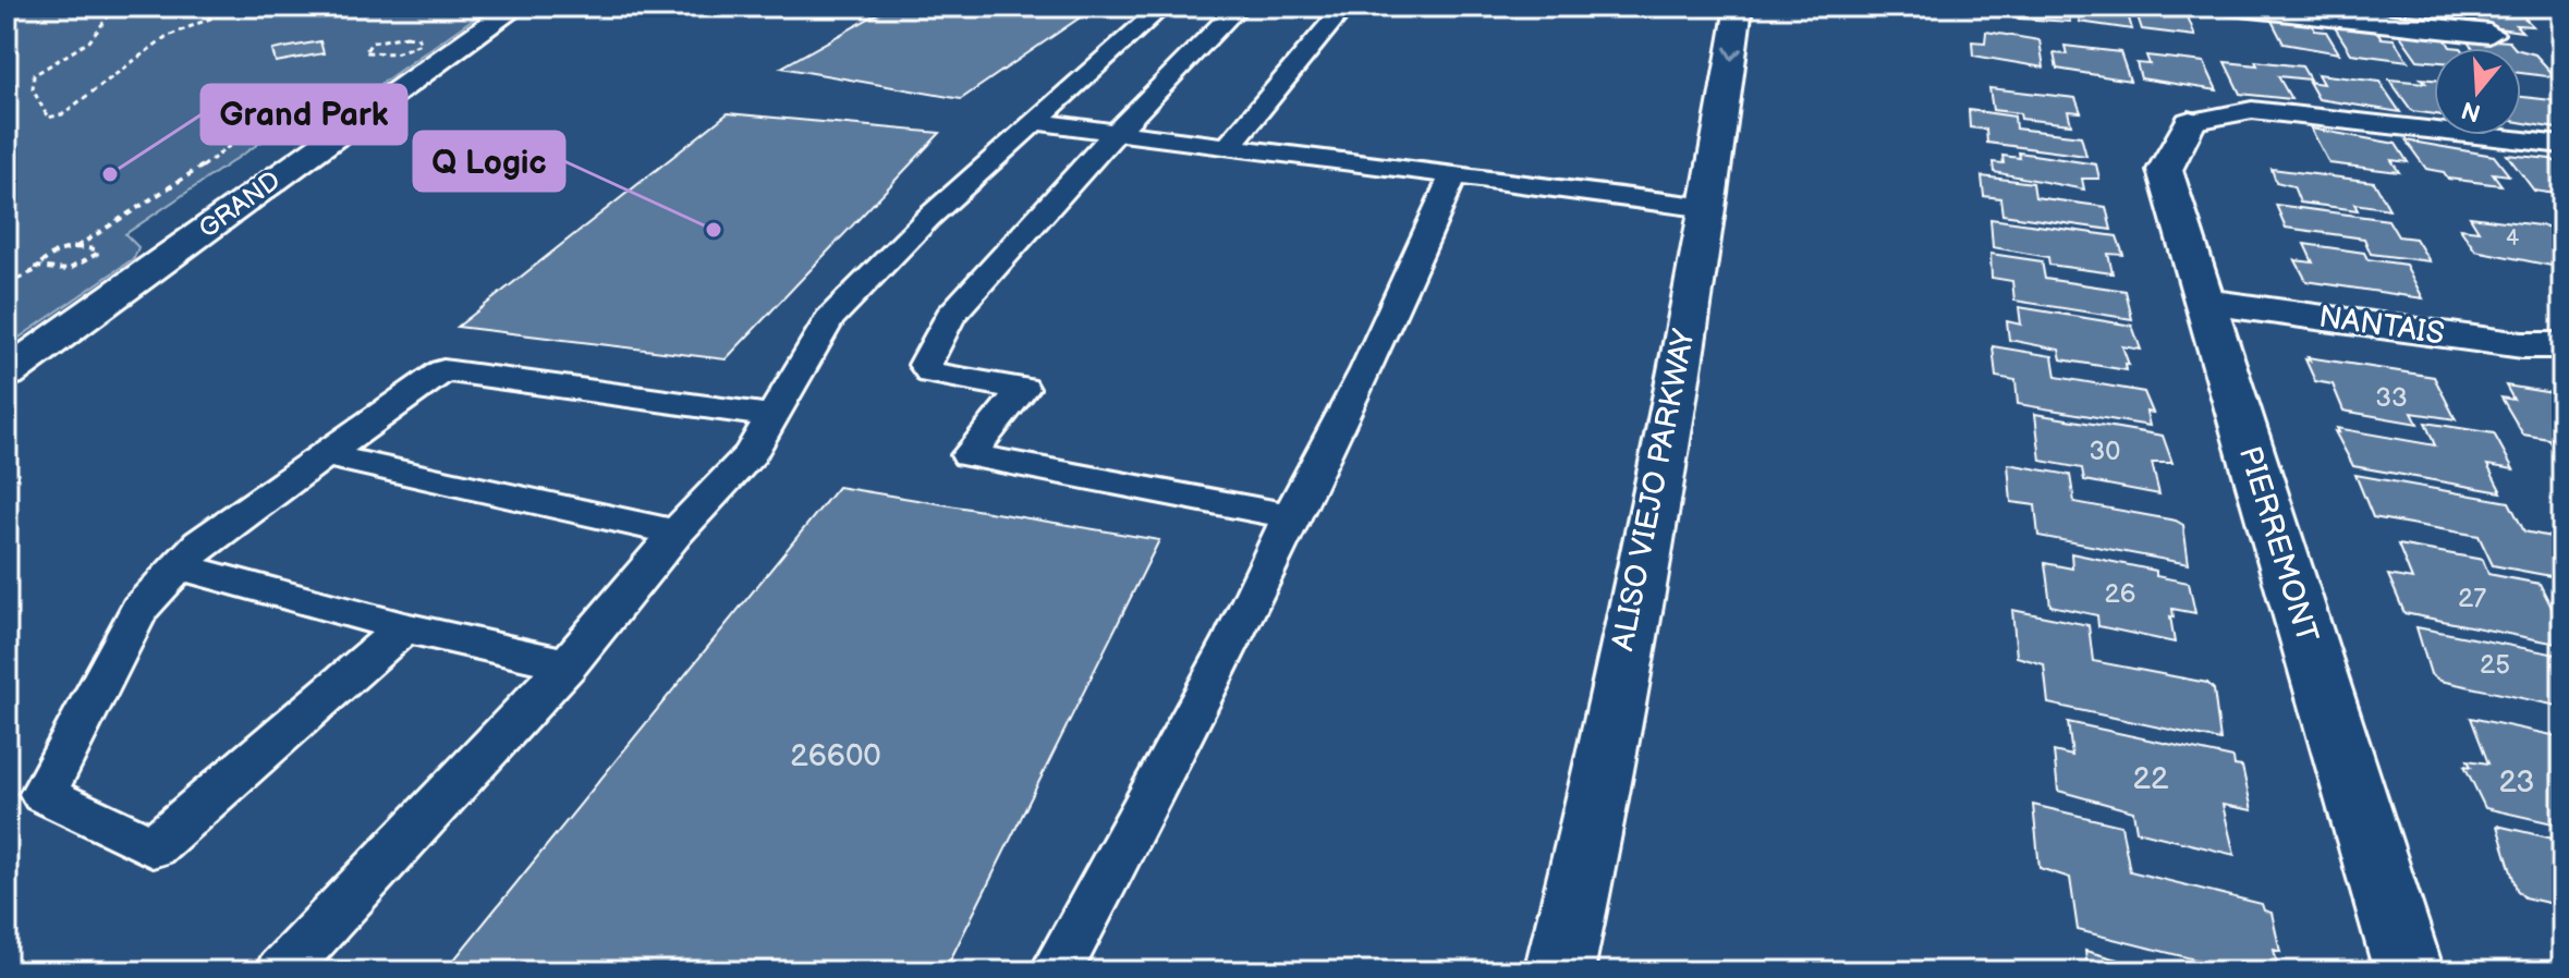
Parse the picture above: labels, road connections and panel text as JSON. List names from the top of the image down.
{
  "streets": {
    "street": [
      "GRAND",
      "NANTAIS",
      "ALISO VIEJO PARKWAY",
      "PIERREMONT"
    ]
  },
  "crossings": [
    ["NANTAIS", "PIERREMONT"]
  ],
  "places": ["Grand Park", "Q Logic"],
  "house_numbers": [
    "4",
    "33",
    "30",
    "26",
    "27",
    "25",
    "26600",
    "22",
    "23"
  ],
  "north": "bottom"
}
